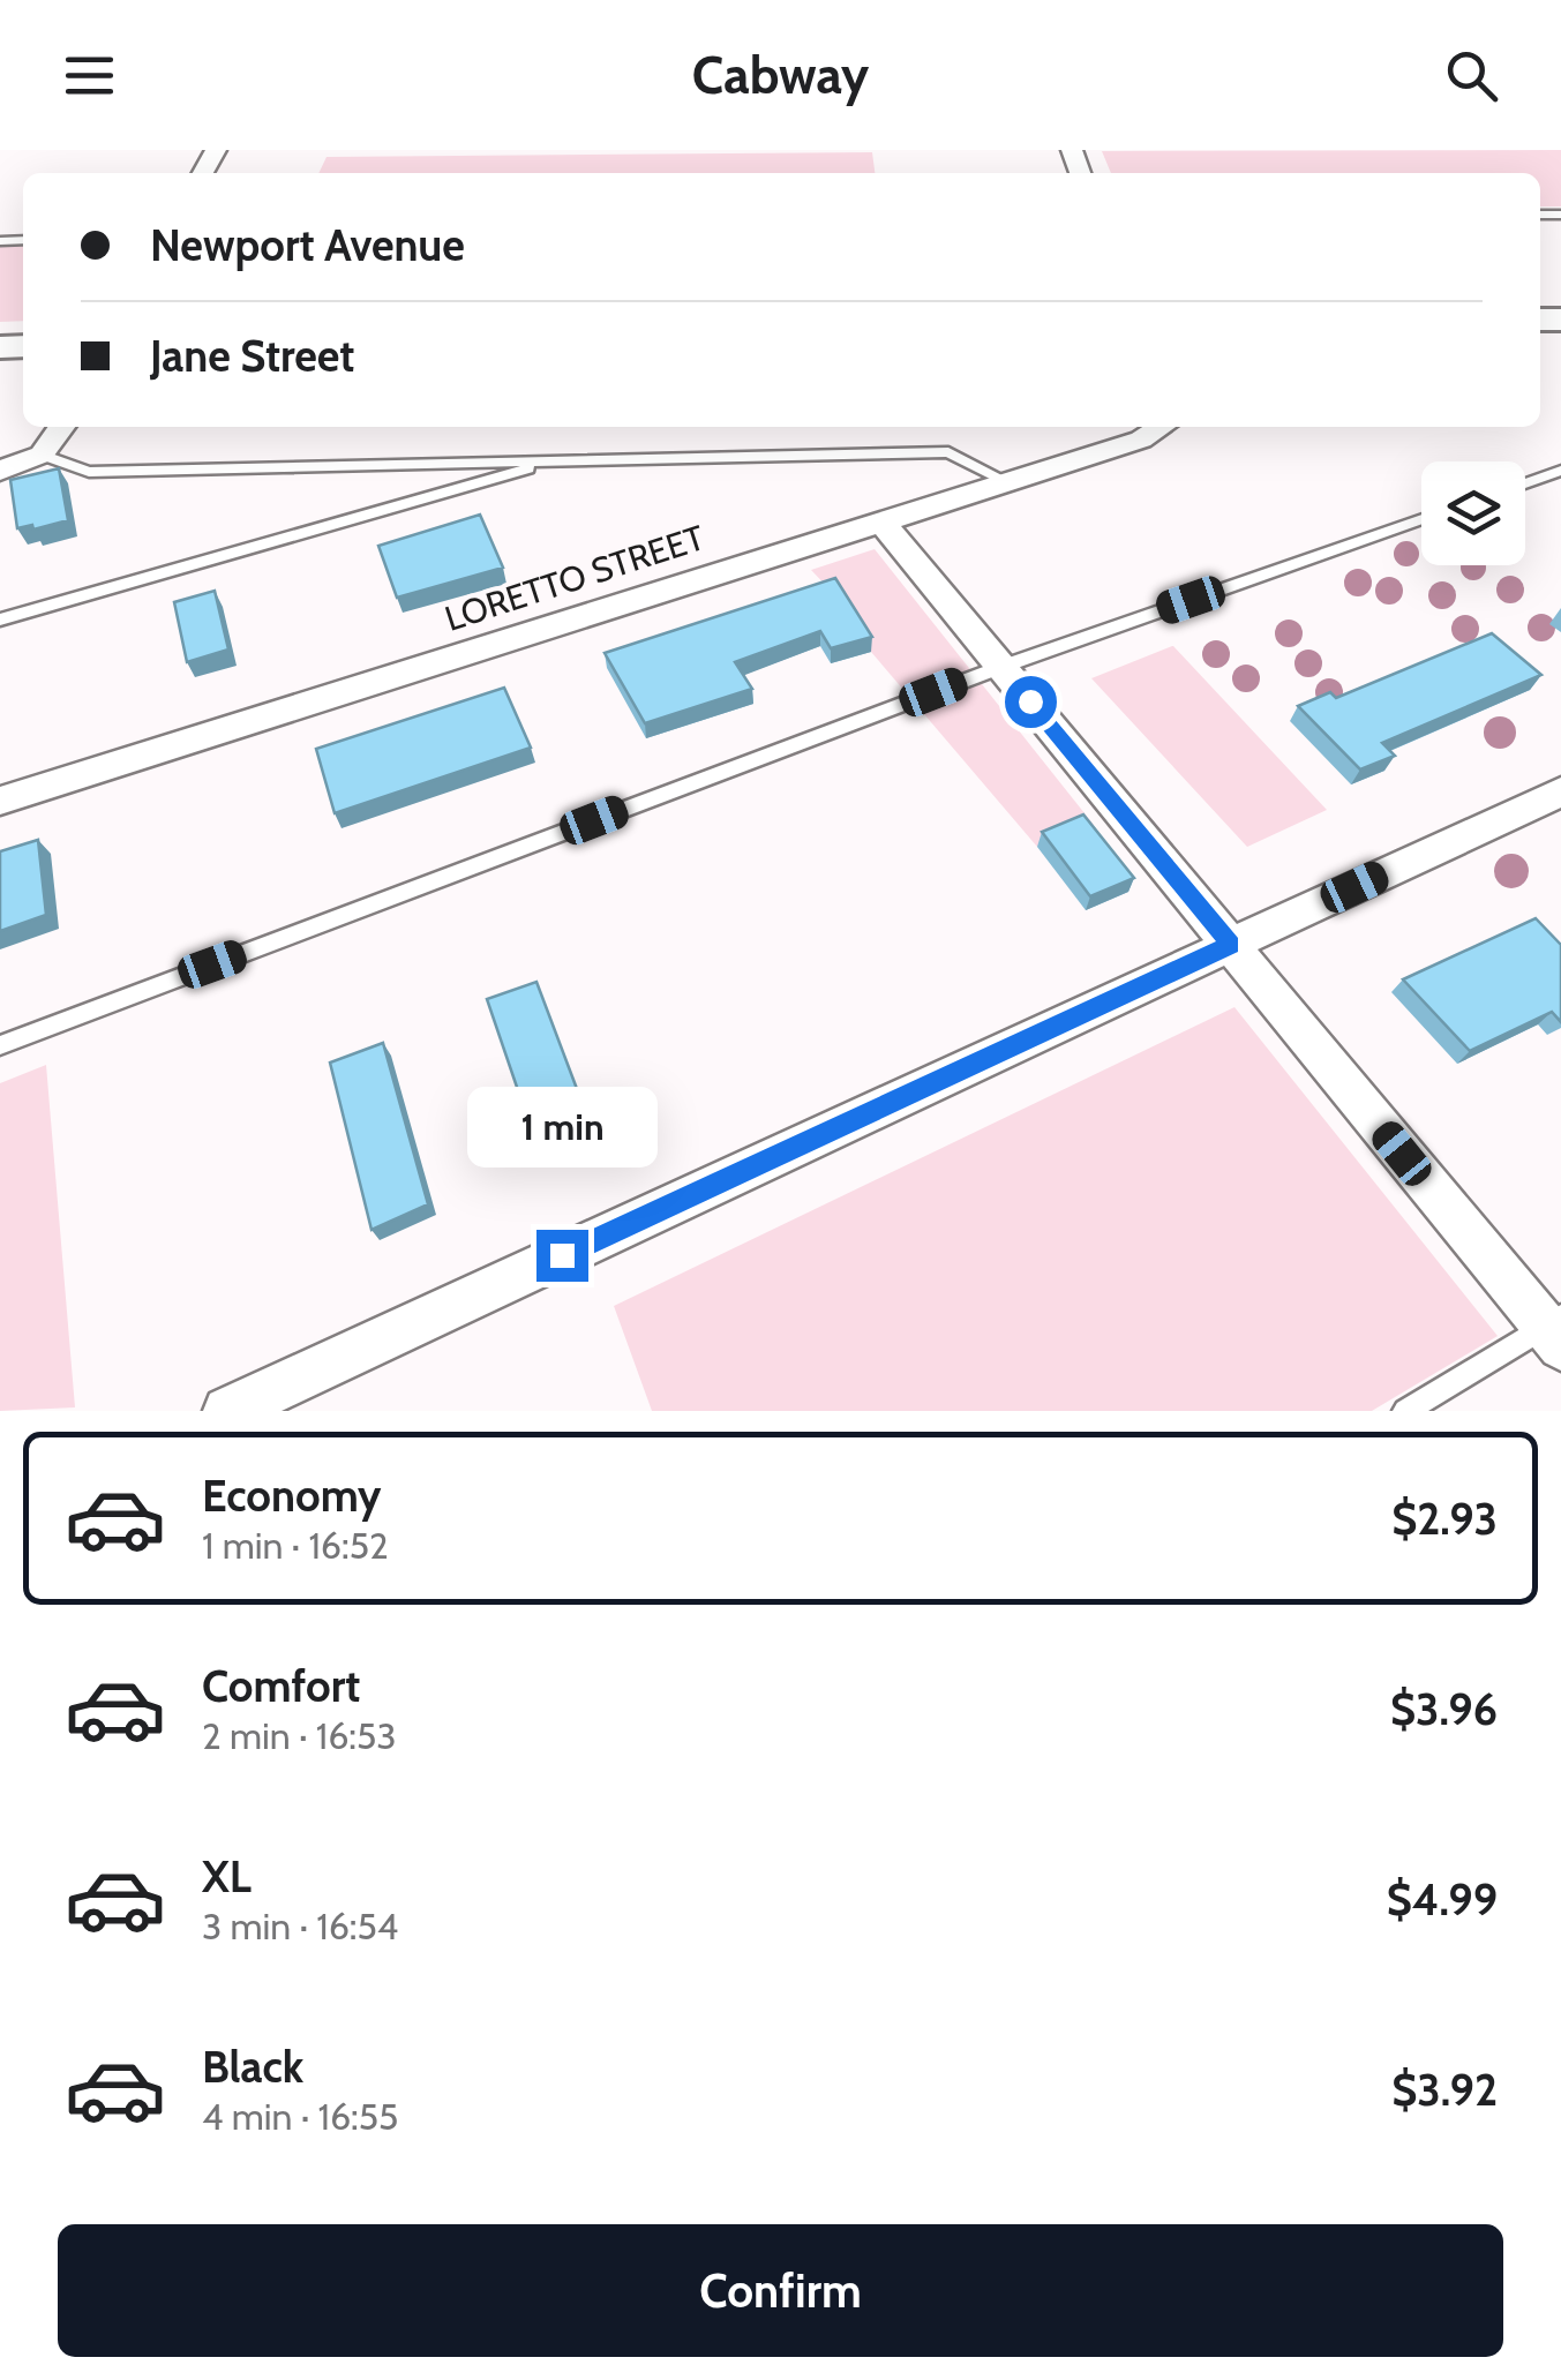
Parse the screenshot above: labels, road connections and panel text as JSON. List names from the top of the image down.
{
  "streets": {
    "street": ["LORETTO STREET"]
  },
  "page": {
    "header": "Cabway",
    "banner": ["Newport Avenue", "Jane Street"],
    "bubble": "1 min",
    "list": [
      {
        "name": "Economy",
        "note": "1 min · 16:52",
        "value": "$2.93"
      },
      {
        "name": "Comfort",
        "note": "2 min · 16:53",
        "value": "$3.96"
      },
      {
        "name": "XL",
        "note": "3 min · 16:54",
        "value": "$4.99"
      },
      {
        "name": "Black",
        "note": "4 min · 16:55",
        "value": "$3.92"
      }
    ],
    "buttons": "Confirm"
  }
}
